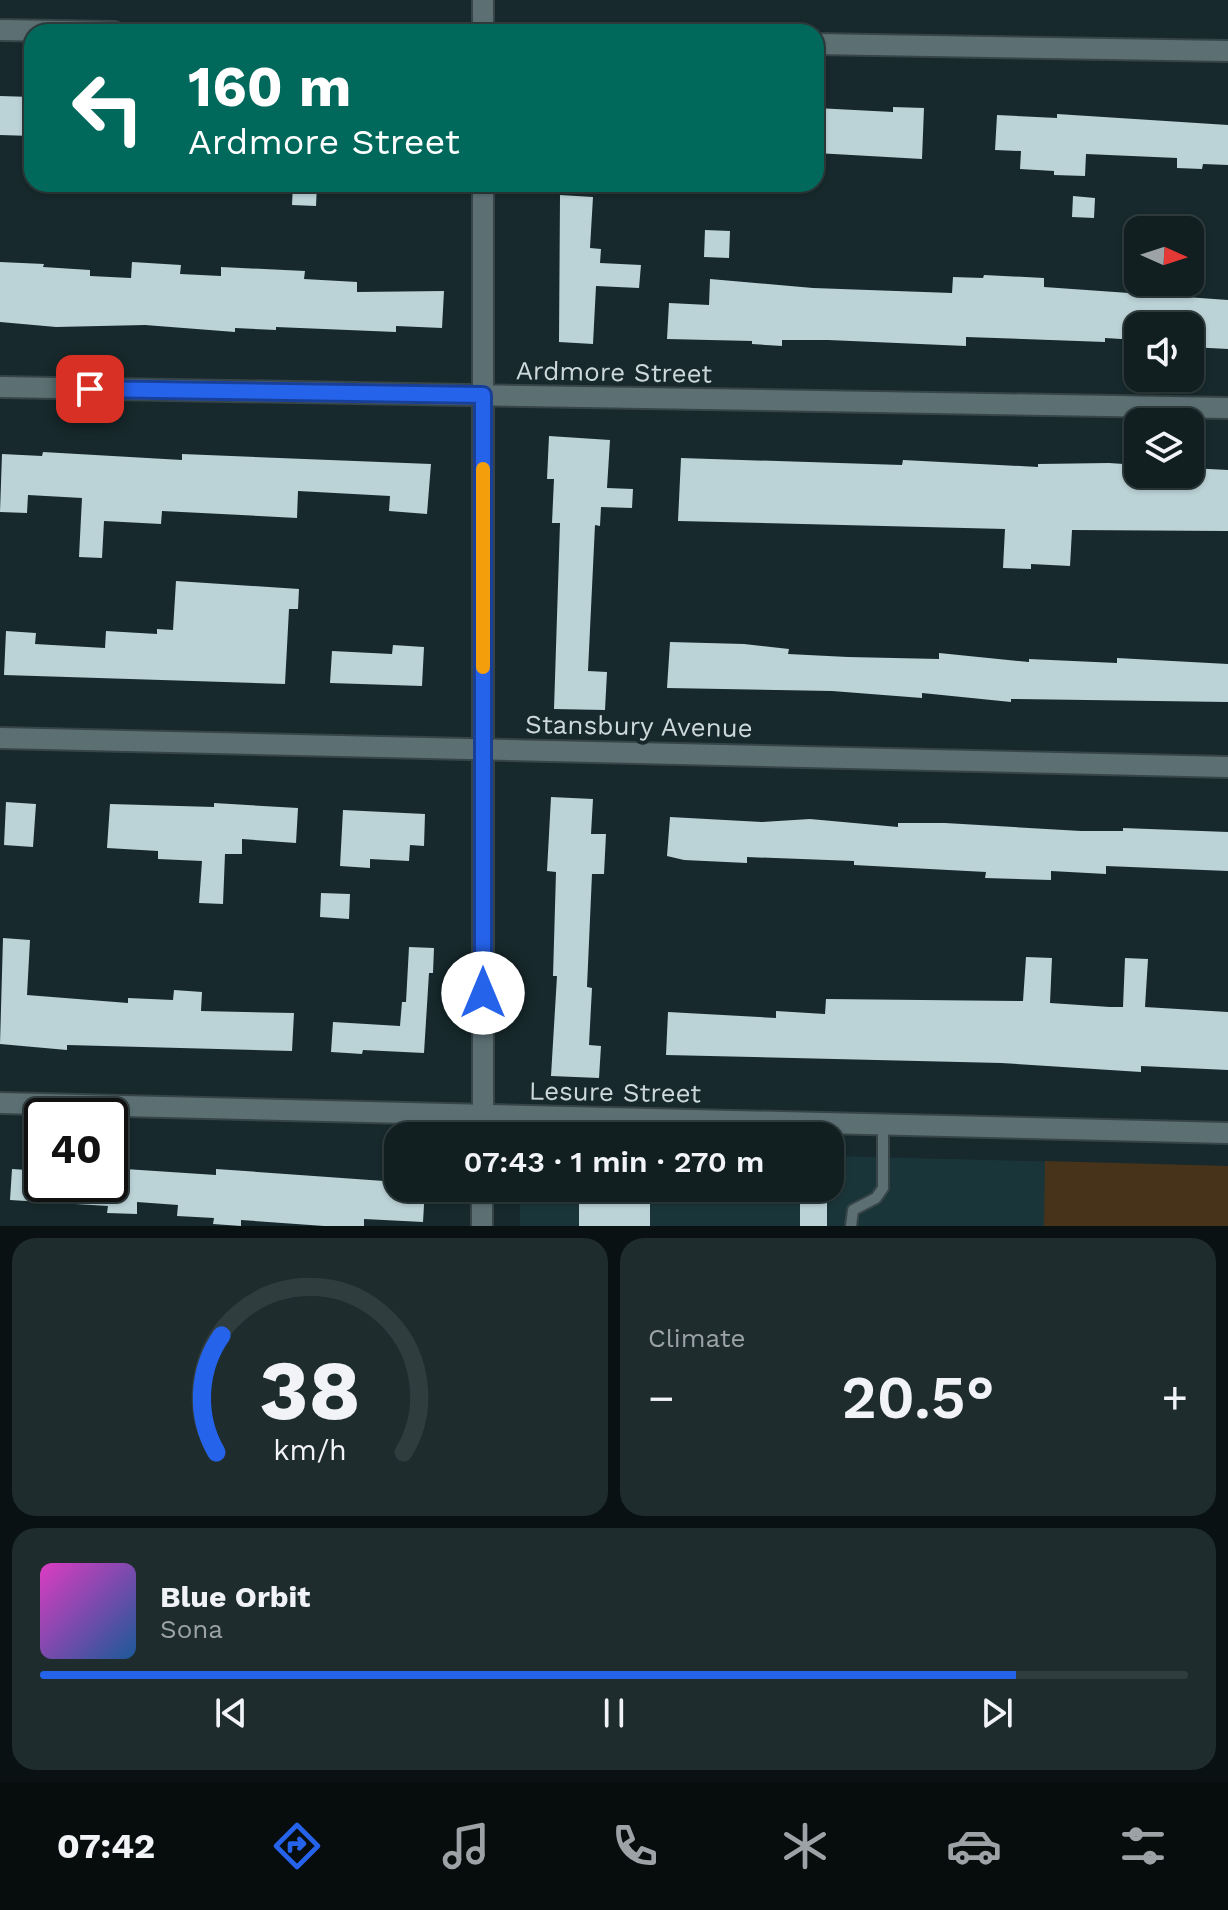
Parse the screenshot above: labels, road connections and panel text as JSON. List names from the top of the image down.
{
  "streets": {
    "street": ["Ardmore Street", "Stansbury Avenue", "Lesure Street"]
  },
  "north": "right",
  "page": {
    "turn": ["160 m", "Ardmore Street"],
    "limit": "40",
    "trip": "07:43 · 1 min · 270 m",
    "tile": "Climate",
    "heat": ["−", "20.5°", "+"],
    "song": ["Blue Orbit", "Sona"],
    "tabs": "07:42",
    "gauge": ["38", "km/h"]
  }
}
